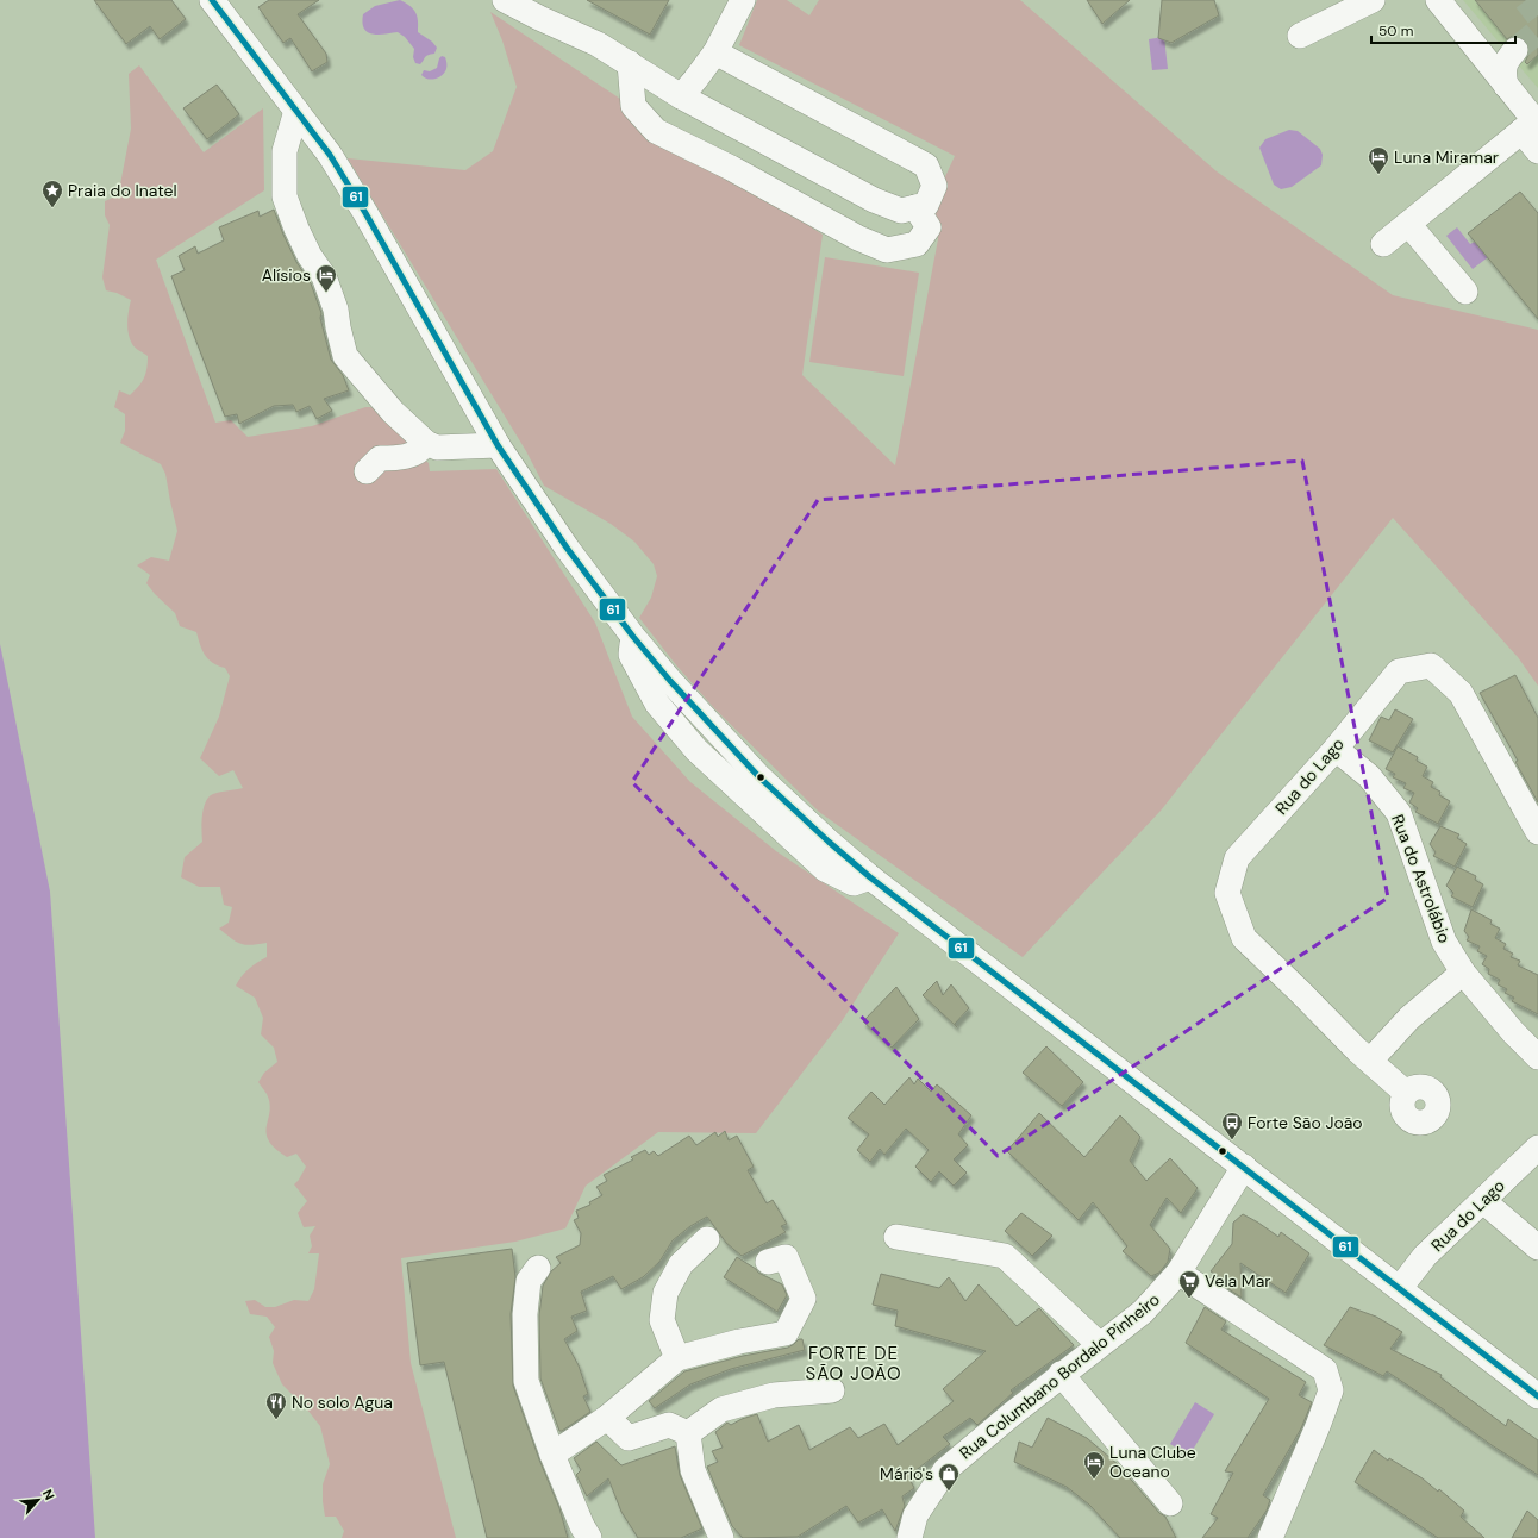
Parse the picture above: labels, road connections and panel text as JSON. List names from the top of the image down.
{
  "streets": {
    "street": ["Rua do Lago", "Rua do Astrolábio", "Rua Columbano Bordalo Pinheiro"]
  },
  "crossings": [
    ["Rua do Lago", "Rua do Astrolábio"]
  ],
  "districts": ["FORTE DE SÃO JOÃO"],
  "places": {
    "hotel": ["Luna Miramar", "Alísios", "Luna Clube Oceano"],
    "place": ["Praia do Inatel"],
    "bus stop": ["Forte São João"],
    "supermarket": ["Vela Mar"],
    "restaurant": ["No solo Agua"],
    "shop": ["Mário's"]
  },
  "lines": ["transit line 61"],
  "scale_bar": "50 m",
  "north": "top right"
}
